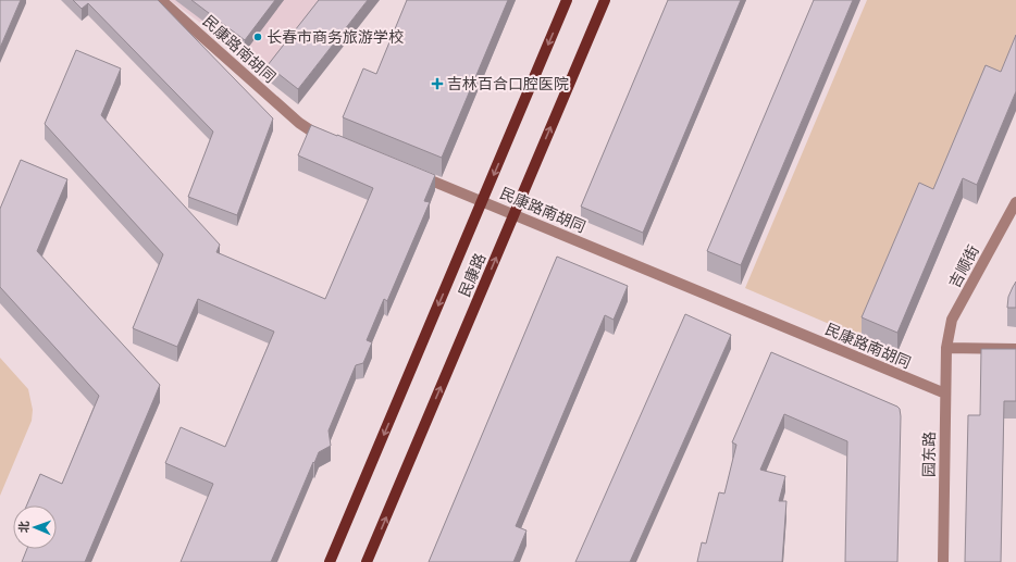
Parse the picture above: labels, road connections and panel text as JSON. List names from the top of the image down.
{
  "streets": {
    "main road": ["民康路"],
    "street": ["民康路南胡同", "吉顺街", "园东路"]
  },
  "crossings": [
    ["民康路南胡同", "民康路"],
    ["民康路南胡同", "园东路"],
    ["吉顺街", "园东路"]
  ],
  "places": {
    "other": ["长春市商务旅游学校"],
    "health": ["吉林百合口腔医院"]
  },
  "north": "left"
}
